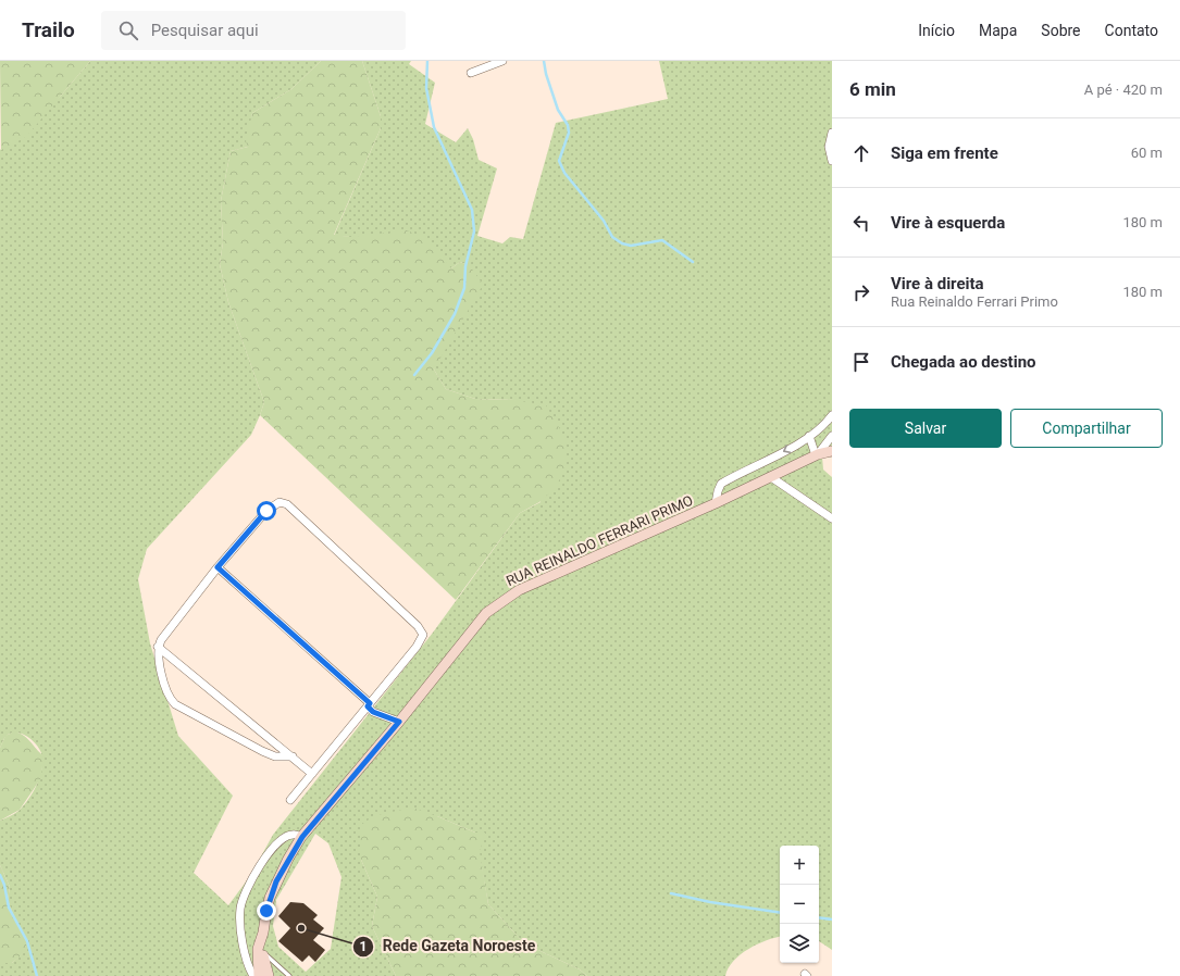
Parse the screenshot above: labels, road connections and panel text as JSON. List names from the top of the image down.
{
  "streets": {
    "street": ["RUA REINALDO FERRARI PRIMO"]
  },
  "places": ["Rede Gazeta Noroeste"],
  "page": {
    "header": "Trailo",
    "search": "Pesquisar aqui",
    "nav": [
      "Início",
      "Mapa",
      "Sobre",
      "Contato"
    ],
    "heading": ["6 min", "A pé · 420 m"],
    "list": [
      ["Siga em frente", "60 m"],
      ["Vire à esquerda", "180 m"],
      ["Vire à direita", "Rua Reinaldo Ferrari Primo", "180 m"],
      "Chegada ao destino"
    ],
    "buttons": ["Salvar", "Compartilhar"],
    "map_buttons": ["+", "−"]
  }
}
